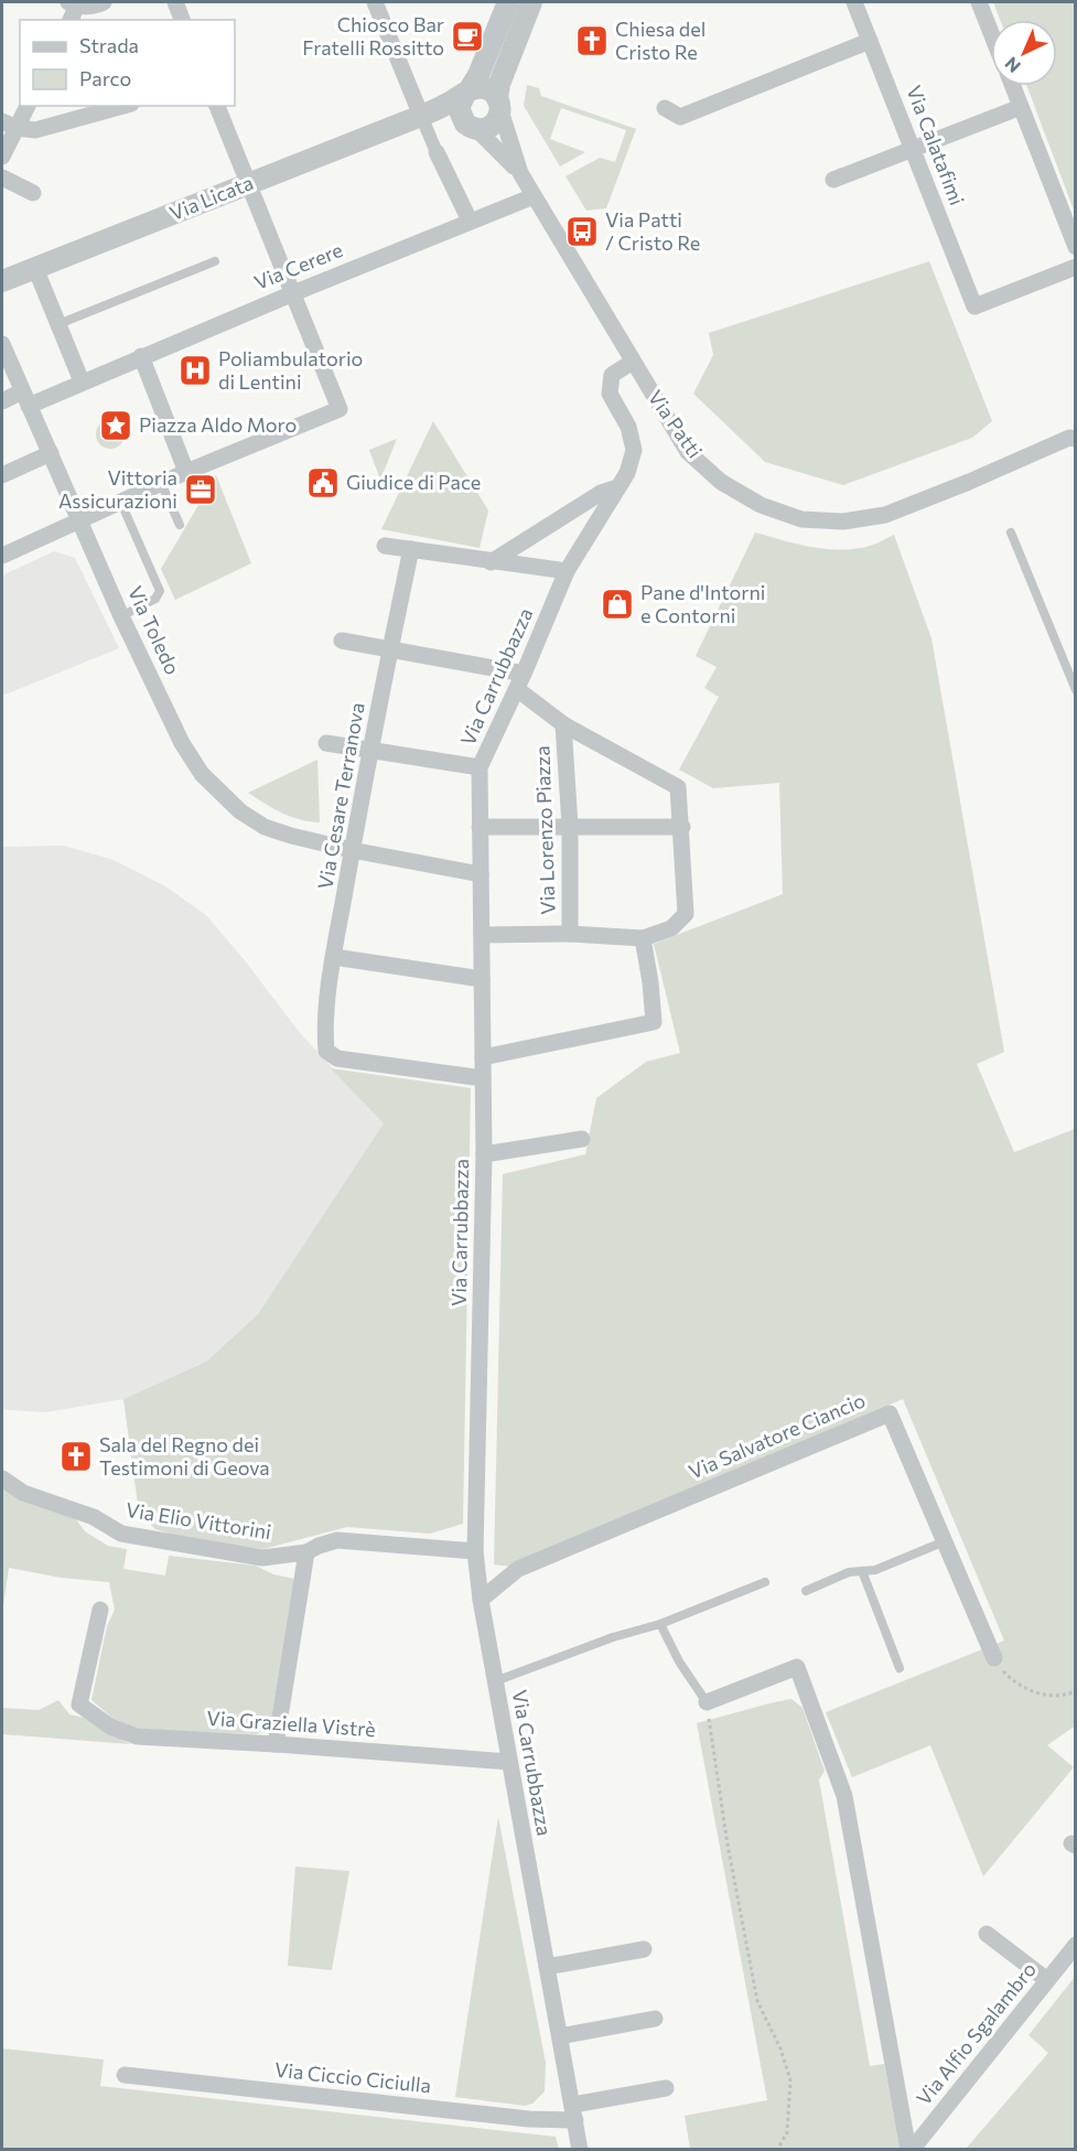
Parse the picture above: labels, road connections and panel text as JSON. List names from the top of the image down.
{
  "streets": {
    "street": [
      "Via Calatafimi",
      "Via Licata",
      "Via Cerere",
      "Via Patti",
      "Via Toledo",
      "Via Carrubbazza",
      "Via Cesare Terranova",
      "Via Lorenzo Piazza",
      "Via Salvatore Ciancio",
      "Via Elio Vittorini",
      "Via Graziella Vistrè",
      "Via Alfio Sgalambro",
      "Via Ciccio Ciciulla"
    ]
  },
  "crossings": [
    ["Via Cerere", "Via Patti"],
    ["Via Cerere", "Via Toledo"],
    ["Via Patti", "Via Carrubbazza"],
    ["Via Toledo", "Via Carrubbazza"],
    ["Via Toledo", "Via Cesare Terranova"],
    ["Via Carrubbazza", "Via Cesare Terranova"],
    ["Via Carrubbazza", "Via Salvatore Ciancio"],
    ["Via Carrubbazza", "Via Elio Vittorini"],
    ["Via Carrubbazza", "Via Graziella Vistrè"],
    ["Via Carrubbazza", "Via Ciccio Ciciulla"]
  ],
  "places": {
    "cafe": ["Chiosco Bar Fratelli Rossitto"],
    "church": ["Chiesa del Cristo Re", "Sala del Regno dei Testimoni di Geova"],
    "bus stop": ["Via Patti / Cristo Re"],
    "hospital": ["Poliambulatorio di Lentini"],
    "place": ["Piazza Aldo Moro"],
    "public building": ["Giudice di Pace"],
    "office": ["Vittoria Assicurazioni"],
    "shop": ["Pane d'Intorni e Contorni"]
  },
  "legend": ["Strada", "Parco"],
  "north": "bottom left"
}
